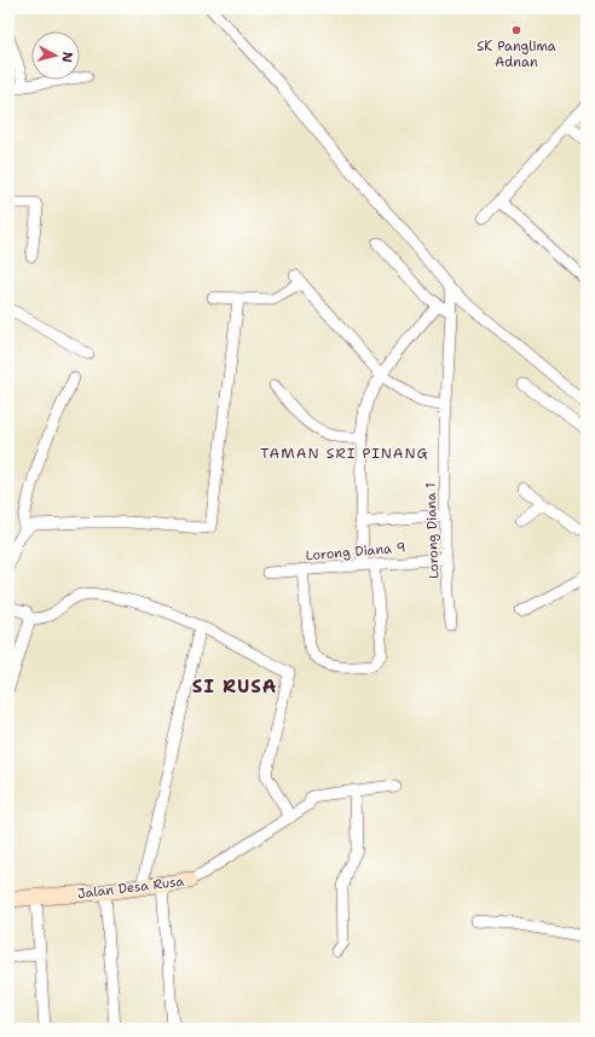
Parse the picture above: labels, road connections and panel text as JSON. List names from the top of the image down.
{
  "streets": {
    "street": ["Lorong Diana 1", "Lorong Diana 9", "Jalan Desa Rusa"]
  },
  "crossings": [
    ["Lorong Diana 1", "Lorong Diana 9"]
  ],
  "districts": ["TAMAN SRI PINANG", "SI RUSA"],
  "places": ["SK Panglima Adnan"],
  "north": "right"
}
